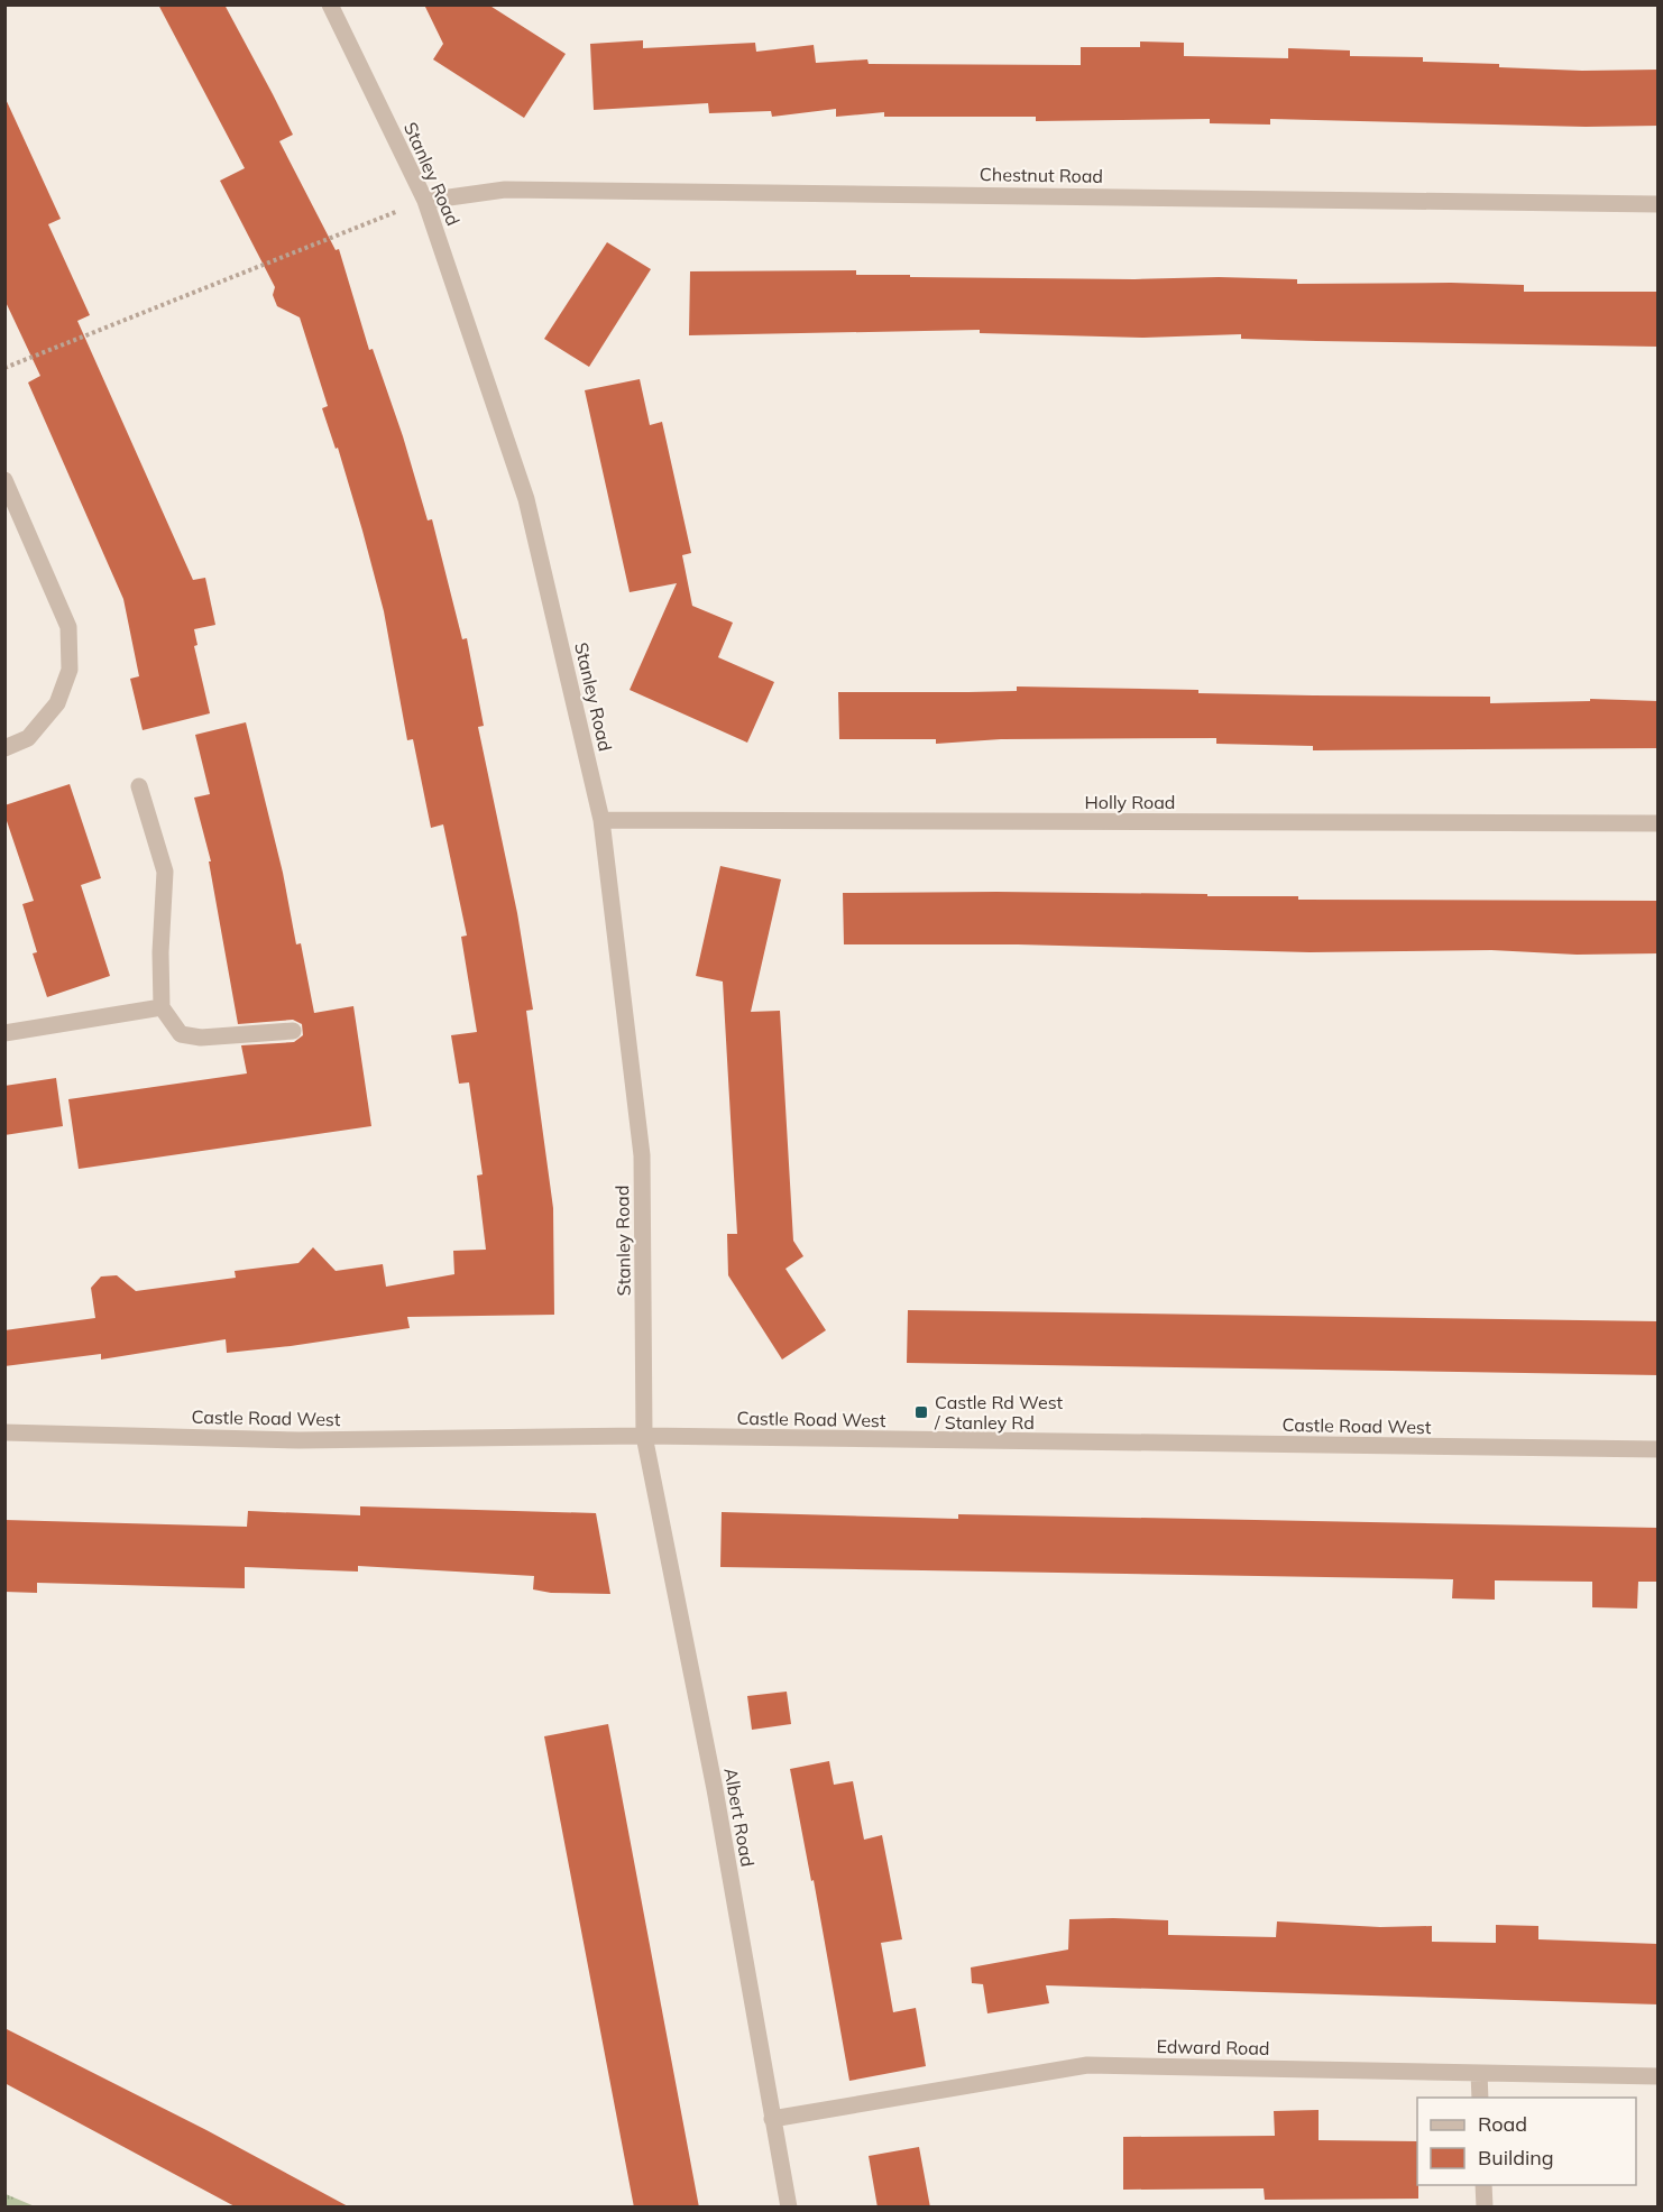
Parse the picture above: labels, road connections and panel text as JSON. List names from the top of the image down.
{
  "streets": {
    "street": [
      "Stanley Road",
      "Chestnut Road",
      "Holly Road",
      "Castle Road West",
      "Albert Road",
      "Edward Road"
    ]
  },
  "crossings": [
    ["Stanley Road", "Chestnut Road"],
    ["Stanley Road", "Holly Road"],
    ["Stanley Road", "Castle Road West"],
    ["Stanley Road", "Albert Road"],
    ["Castle Road West", "Albert Road"],
    ["Albert Road", "Edward Road"]
  ],
  "places": {
    "transit": ["Castle Rd West / Stanley Rd"]
  },
  "legend": ["Road", "Building"]
}
